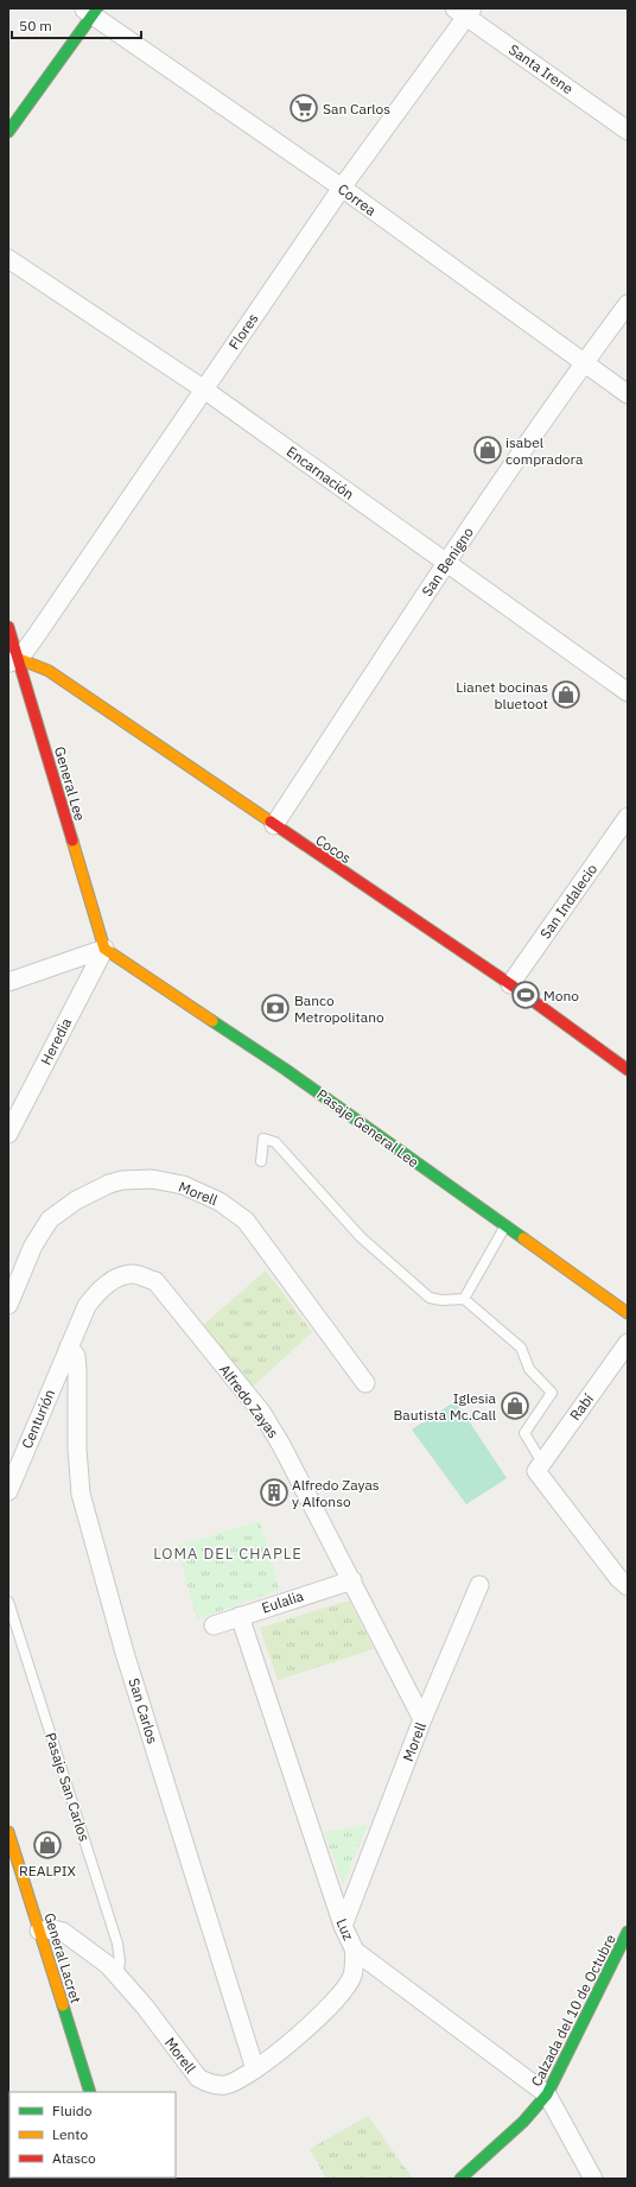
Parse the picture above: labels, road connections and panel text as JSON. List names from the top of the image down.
{
  "streets": {
    "street": [
      "Santa Irene",
      "Correa",
      "Flores",
      "Encarnación",
      "San Benigno",
      "General Lee",
      "Cocos",
      "San Indalecio",
      "Heredia",
      "Pasaje General Lee",
      "Morell",
      "Alfredo Zayas",
      "Rabí",
      "Centurión",
      "Eulalia",
      "San Carlos",
      "Luz",
      "General Lacret",
      "Calzada del 10 de Octubre"
    ],
    "lane": ["Pasaje San Carlos"]
  },
  "crossings": [
    ["Santa Irene", "Flores"],
    ["Correa", "Flores"],
    ["Correa", "San Benigno"],
    ["Flores", "Encarnación"],
    ["Flores", "General Lee"],
    ["Flores", "Cocos"],
    ["Encarnación", "San Benigno"],
    ["San Benigno", "Cocos"],
    ["General Lee", "Cocos"],
    ["General Lee", "Heredia"],
    ["General Lee", "Pasaje General Lee"],
    ["Cocos", "San Indalecio"],
    ["Heredia", "Pasaje General Lee"],
    ["Morell", "Alfredo Zayas"],
    ["Morell", "San Carlos"],
    ["Morell", "Pasaje San Carlos"],
    ["Morell", "Luz"],
    ["Morell", "General Lacret"],
    ["Alfredo Zayas", "Centurión"],
    ["Alfredo Zayas", "Eulalia"],
    ["Alfredo Zayas", "San Carlos"],
    ["Centurión", "San Carlos"],
    ["Eulalia", "Luz"],
    ["Luz", "Calzada del 10 de Octubre"]
  ],
  "districts": ["LOMA DEL CHAPLE"],
  "places": {
    "supermarket": ["San Carlos"],
    "shop": [
      "isabel compradora",
      "Lianet bocinas bluetoot",
      "Iglesia Bautista Mc.Call",
      "REALPIX"
    ],
    "sports": ["Mono"],
    "bank": ["Banco Metropolitano"],
    "building": ["Alfredo Zayas y Alfonso"]
  },
  "legend": ["Fluido", "Lento", "Atasco"],
  "scale_bar": "50 m"
}
